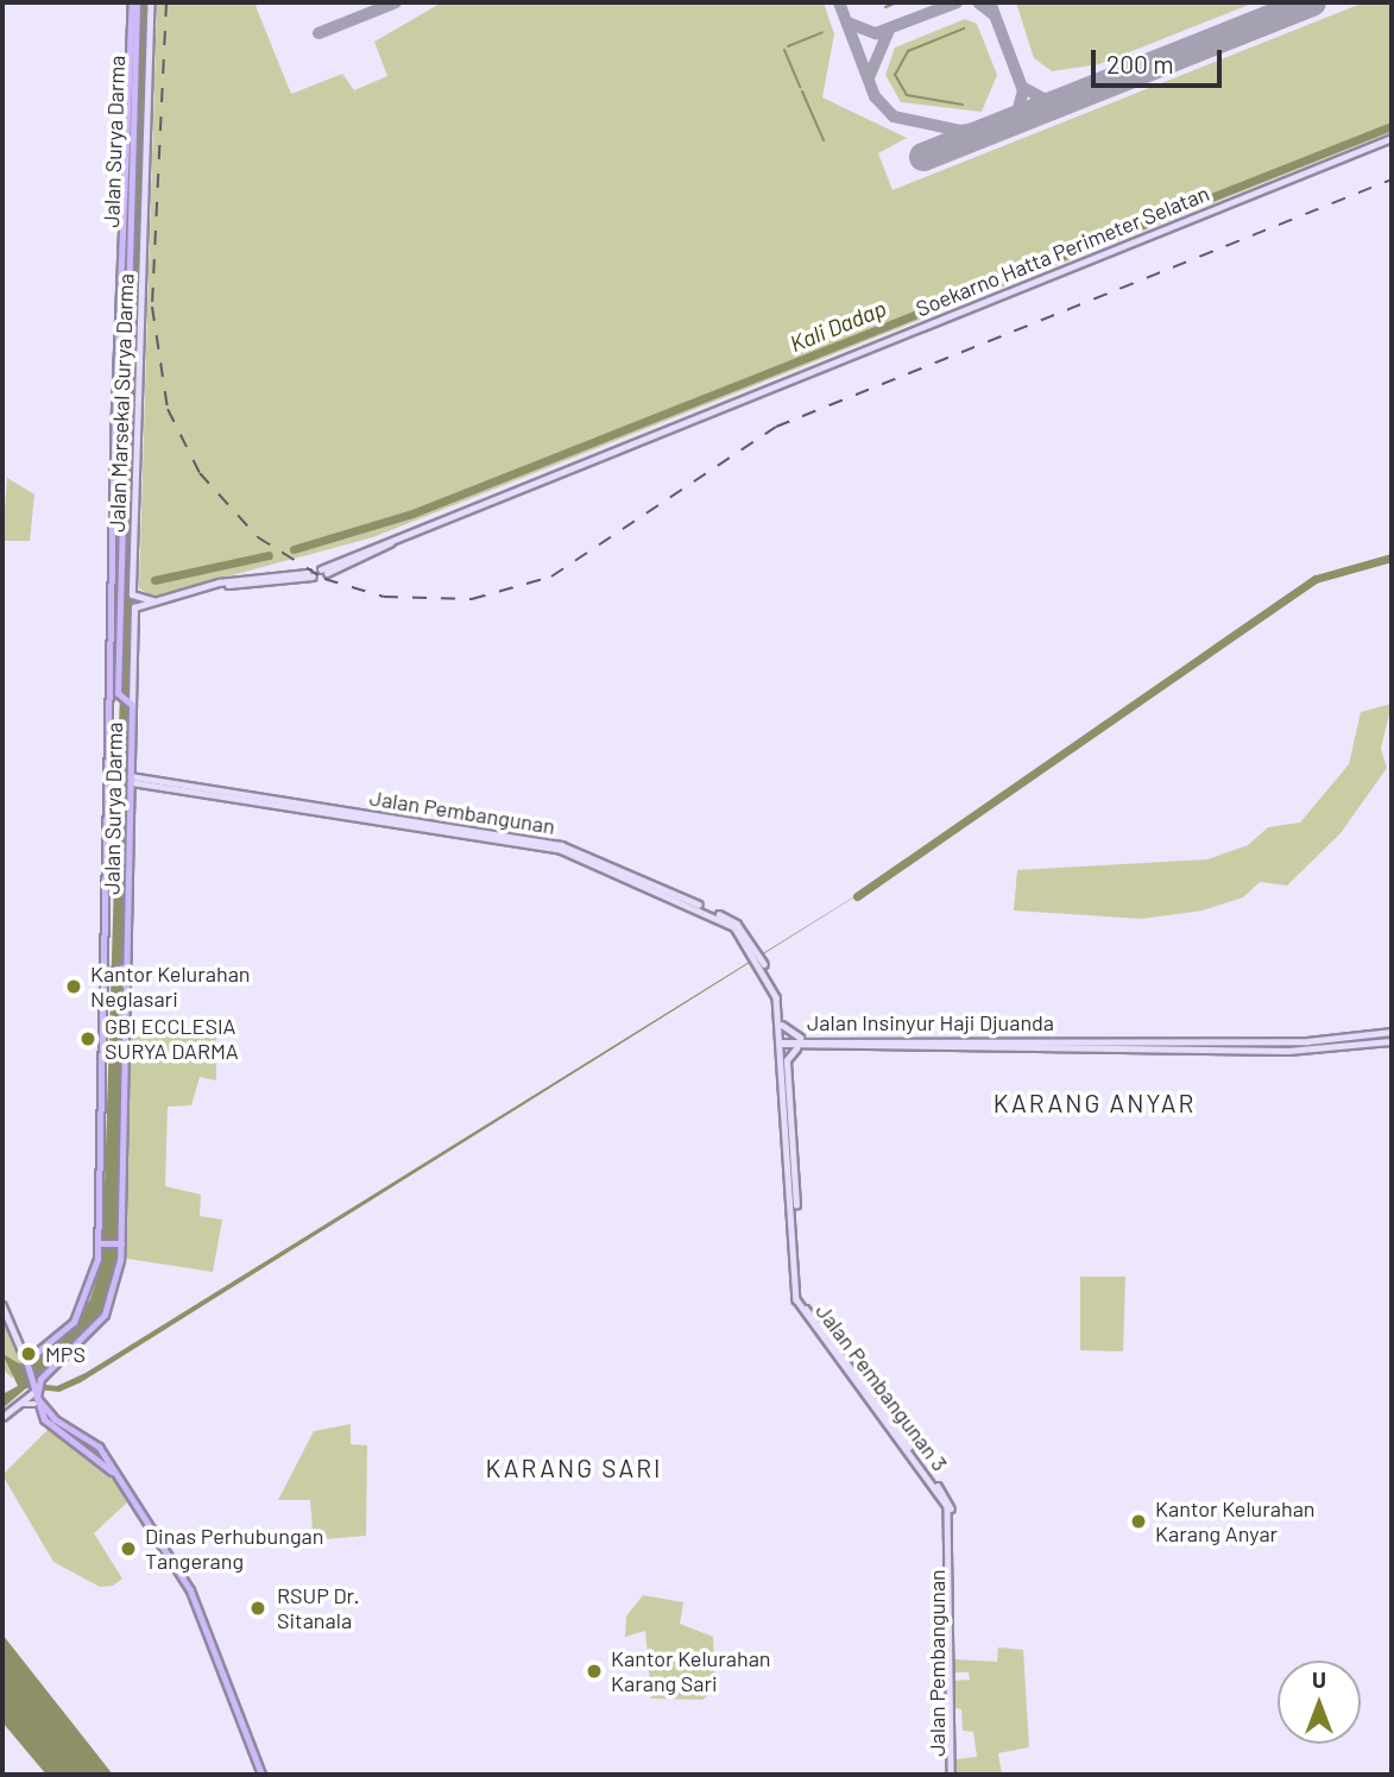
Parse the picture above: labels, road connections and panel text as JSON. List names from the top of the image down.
{
  "streets": {
    "main road": [
      "Jalan Surya Darma",
      "Soekarno Hatta Perimeter Selatan",
      "Jalan Marsekal Surya Darma",
      "Jalan Pembangunan",
      "Jalan Insinyur Haji Djuanda",
      "Jalan Pembangunan 3"
    ]
  },
  "crossings": [
    ["Jalan Surya Darma", "Jalan Pembangunan"],
    ["Jalan Pembangunan", "Jalan Insinyur Haji Djuanda"],
    ["Jalan Pembangunan", "Jalan Pembangunan 3"],
    ["Jalan Insinyur Haji Djuanda", "Jalan Pembangunan 3"]
  ],
  "districts": ["KARANG ANYAR", "KARANG SARI"],
  "water": ["Kali Dadap"],
  "places": [
    "Kantor Kelurahan Neglasari",
    "GBI ECCLESIA SURYA DARMA",
    "MPS",
    "Kantor Kelurahan Karang Anyar",
    "Dinas Perhubungan Tangerang",
    "RSUP Dr. Sitanala",
    "Kantor Kelurahan Karang Sari"
  ],
  "scale_bar": "200 m",
  "north": "top"
}
